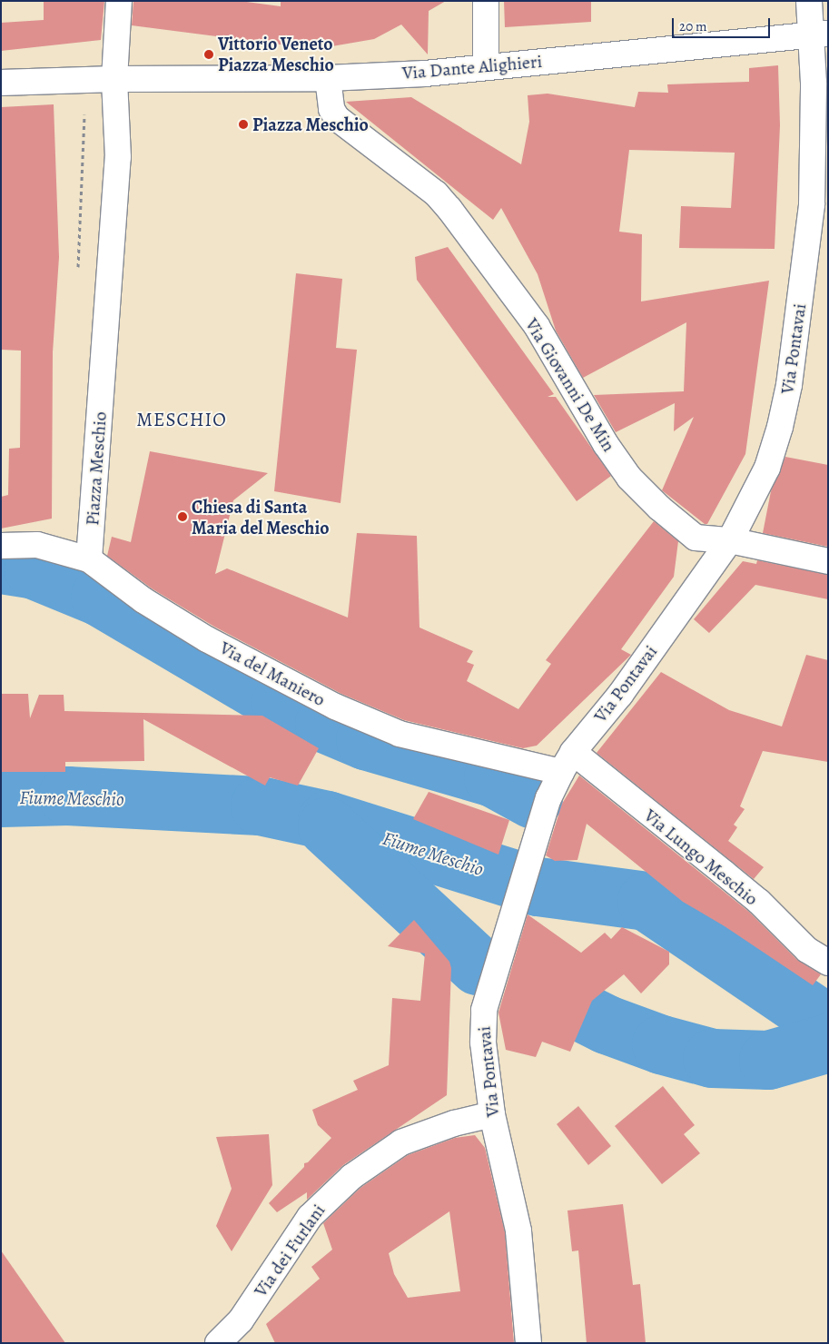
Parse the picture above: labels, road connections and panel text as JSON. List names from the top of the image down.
{
  "streets": {
    "street": [
      "Via Dante Alighieri",
      "Via Pontavai",
      "Via Giovanni De Min",
      "Piazza Meschio",
      "Via del Maniero",
      "Via Lungo Meschio",
      "Via dei Furlani"
    ]
  },
  "crossings": [
    ["Via Dante Alighieri", "Via Pontavai"],
    ["Via Dante Alighieri", "Via Giovanni De Min"],
    ["Via Dante Alighieri", "Piazza Meschio"],
    ["Via Pontavai", "Via Giovanni De Min"],
    ["Via Pontavai", "Via del Maniero"],
    ["Via Pontavai", "Via Lungo Meschio"],
    ["Via Pontavai", "Via dei Furlani"],
    ["Piazza Meschio", "Via del Maniero"],
    ["Via del Maniero", "Via Lungo Meschio"]
  ],
  "districts": ["MESCHIO"],
  "water": ["Fiume Meschio"],
  "places": ["Vittorio Veneto Piazza Meschio", "Piazza Meschio", "Chiesa di Santa Maria del Meschio"],
  "scale_bar": "20 m"
}
